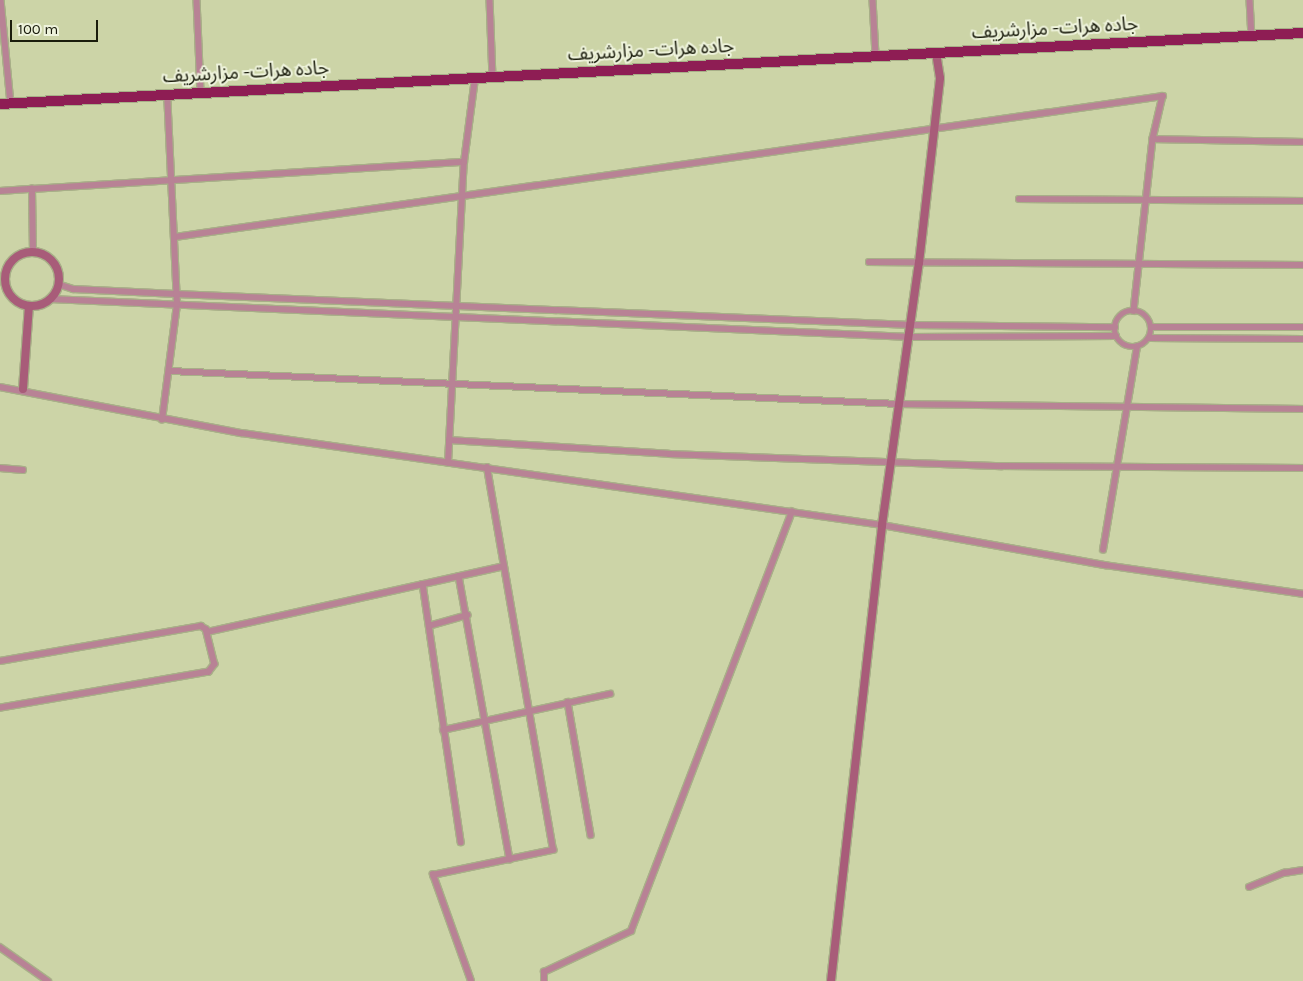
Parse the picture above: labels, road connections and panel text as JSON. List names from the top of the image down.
{
  "streets": {
    "highway": ["جاده هرات- مزارشریف"]
  },
  "scale_bar": "100 m"
}
